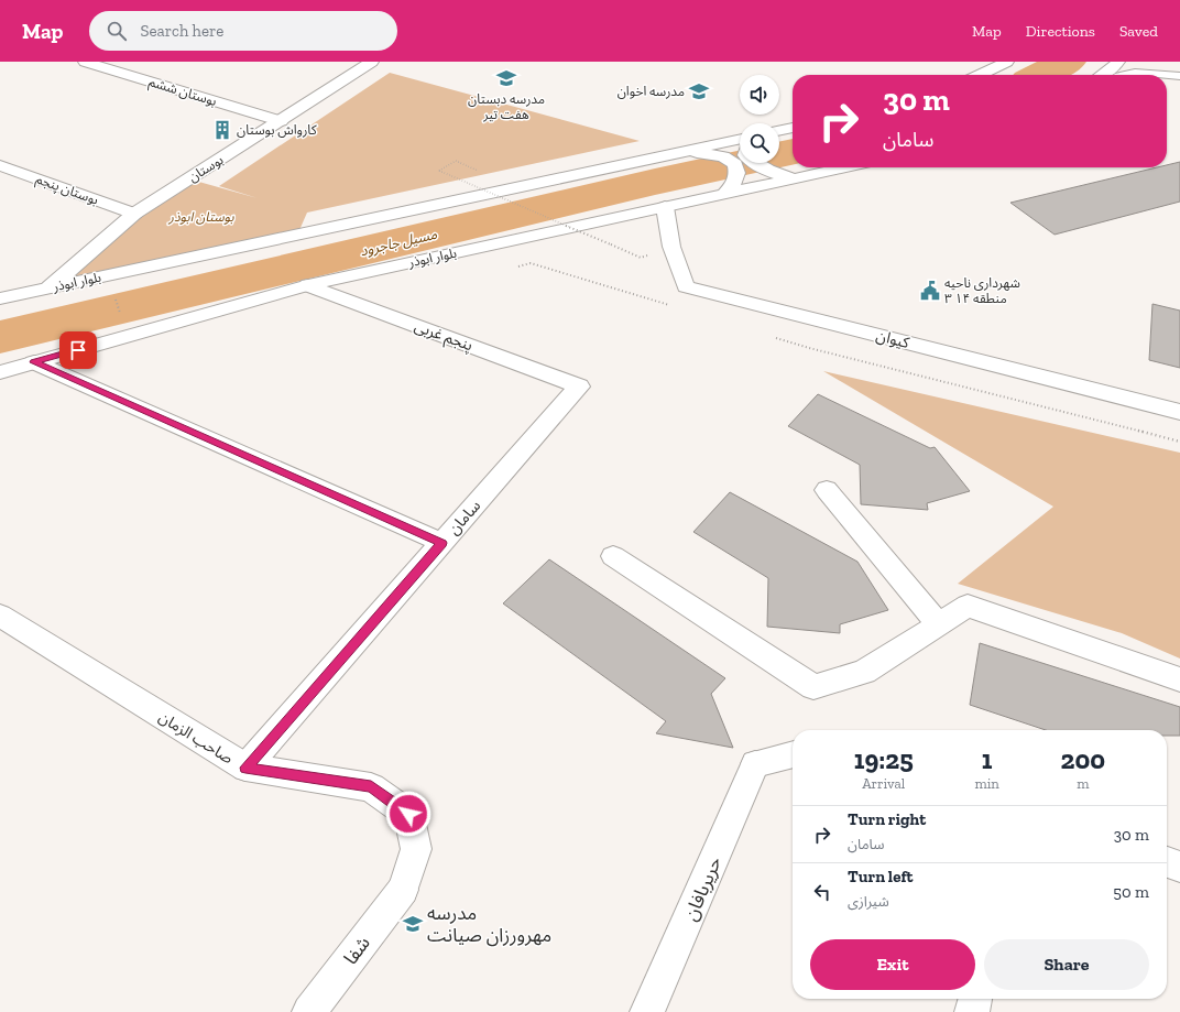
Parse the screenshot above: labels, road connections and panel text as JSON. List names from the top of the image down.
{
  "streets": {
    "street": [
      "بوستان ششم",
      "بوستان",
      "بوستان پنجم",
      "بلوار ابوذر",
      "پنجم غربی",
      "کیوان",
      "سامان",
      "صاحب الزمان",
      "حریربافان",
      "شفا"
    ]
  },
  "crossings": [
    ["بوستان ششم", "بوستان"],
    ["بوستان", "بوستان پنجم"],
    ["بوستان", "بلوار ابوذر"],
    ["بلوار ابوذر", "پنجم غربی"],
    ["بلوار ابوذر", "کیوان"],
    ["پنجم غربی", "سامان"],
    ["سامان", "صاحب الزمان"],
    ["صاحب الزمان", "شفا"]
  ],
  "water": ["مسیل جاجرود"],
  "parks": ["بوستان ابوذر"],
  "places": {
    "school or university": ["مدرسه دبستان هفت تیر", "مدرسه اخوان", "مدرسه مهرورزان صیانت"],
    "building": ["کارواش بوستان"],
    "public building": ["شهرداری ناحیه ۳ منطقه ۱۴"]
  },
  "page": {
    "header": "Map",
    "search": "Search here",
    "nav": ["Map", "Directions", "Saved"],
    "turn": ["30 m", "سامان"],
    "eta": [
      "19:25",
      "Arrival",
      "1",
      "min",
      "200",
      "m"
    ],
    "list": [
      {
        "name": "Turn right",
        "note": "سامان",
        "value": "30 m"
      },
      {
        "name": "Turn left",
        "note": "شیرازی",
        "value": "50 m"
      }
    ],
    "buttons": ["Exit", "Share"]
  }
}
